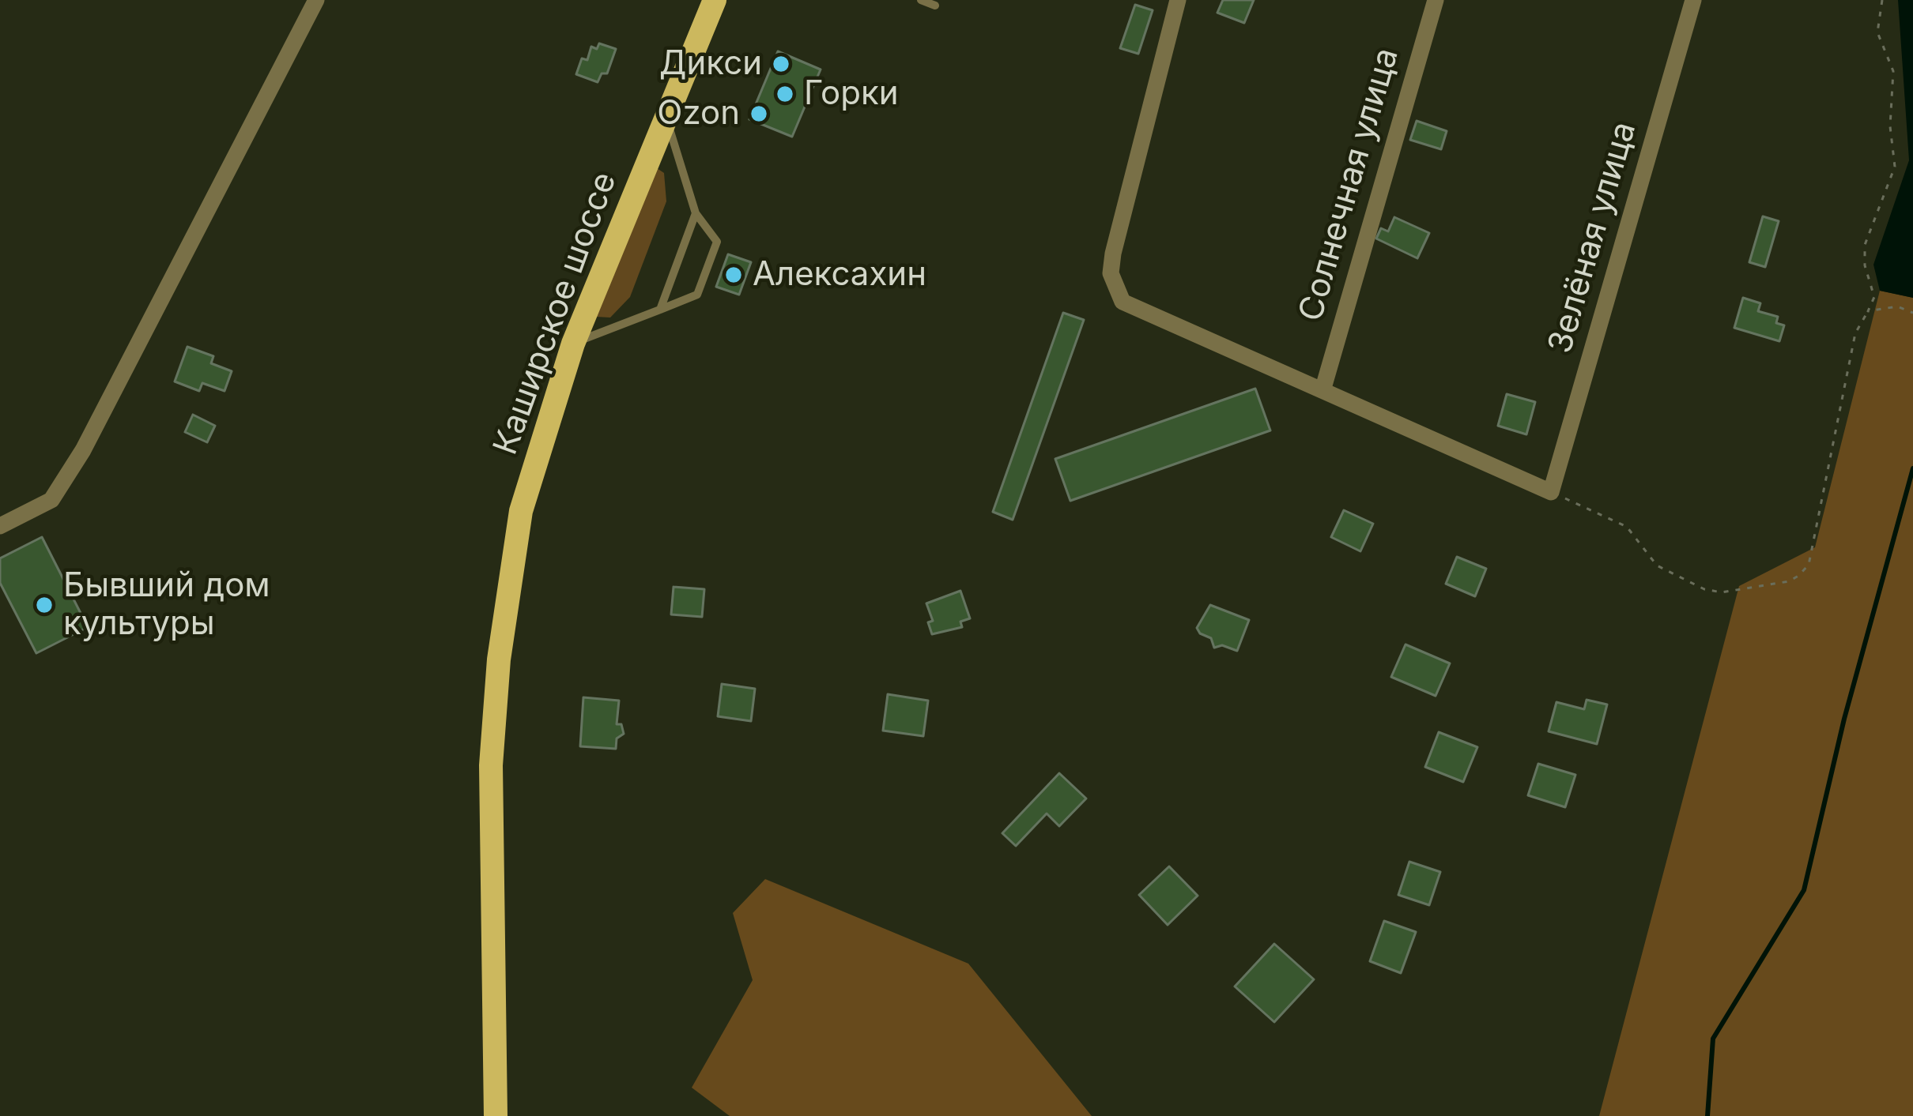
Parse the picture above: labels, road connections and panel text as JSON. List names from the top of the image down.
{
  "streets": {
    "main road": ["Каширское шоссе"],
    "street": ["Солнечная улица", "Зелёная улица"]
  },
  "places": [
    "Дикси",
    "Горки",
    "Ozon",
    "Алексахин",
    "Бывший дом культуры"
  ]
}
